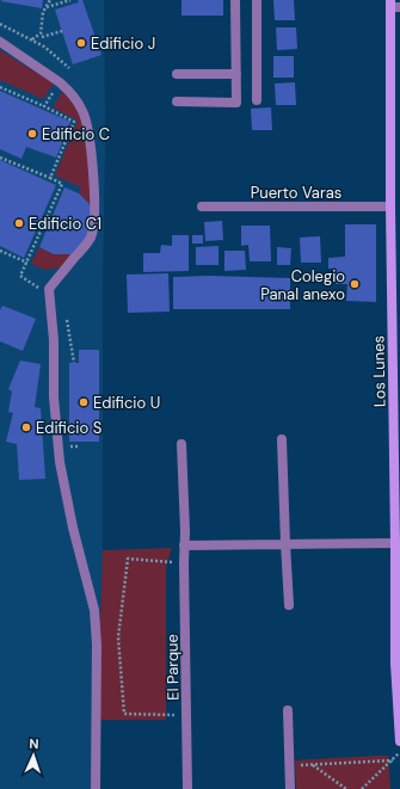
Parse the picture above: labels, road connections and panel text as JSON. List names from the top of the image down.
{
  "streets": {
    "street": ["Puerto Varas", "Los Lunes", "El Parque"]
  },
  "crossings": [
    ["Puerto Varas", "Los Lunes"]
  ],
  "places": [
    "Edificio J",
    "Edificio C",
    "Edificio C1",
    "Colegio Panal anexo",
    "Edificio U",
    "Edificio S"
  ],
  "north": "top"
}
